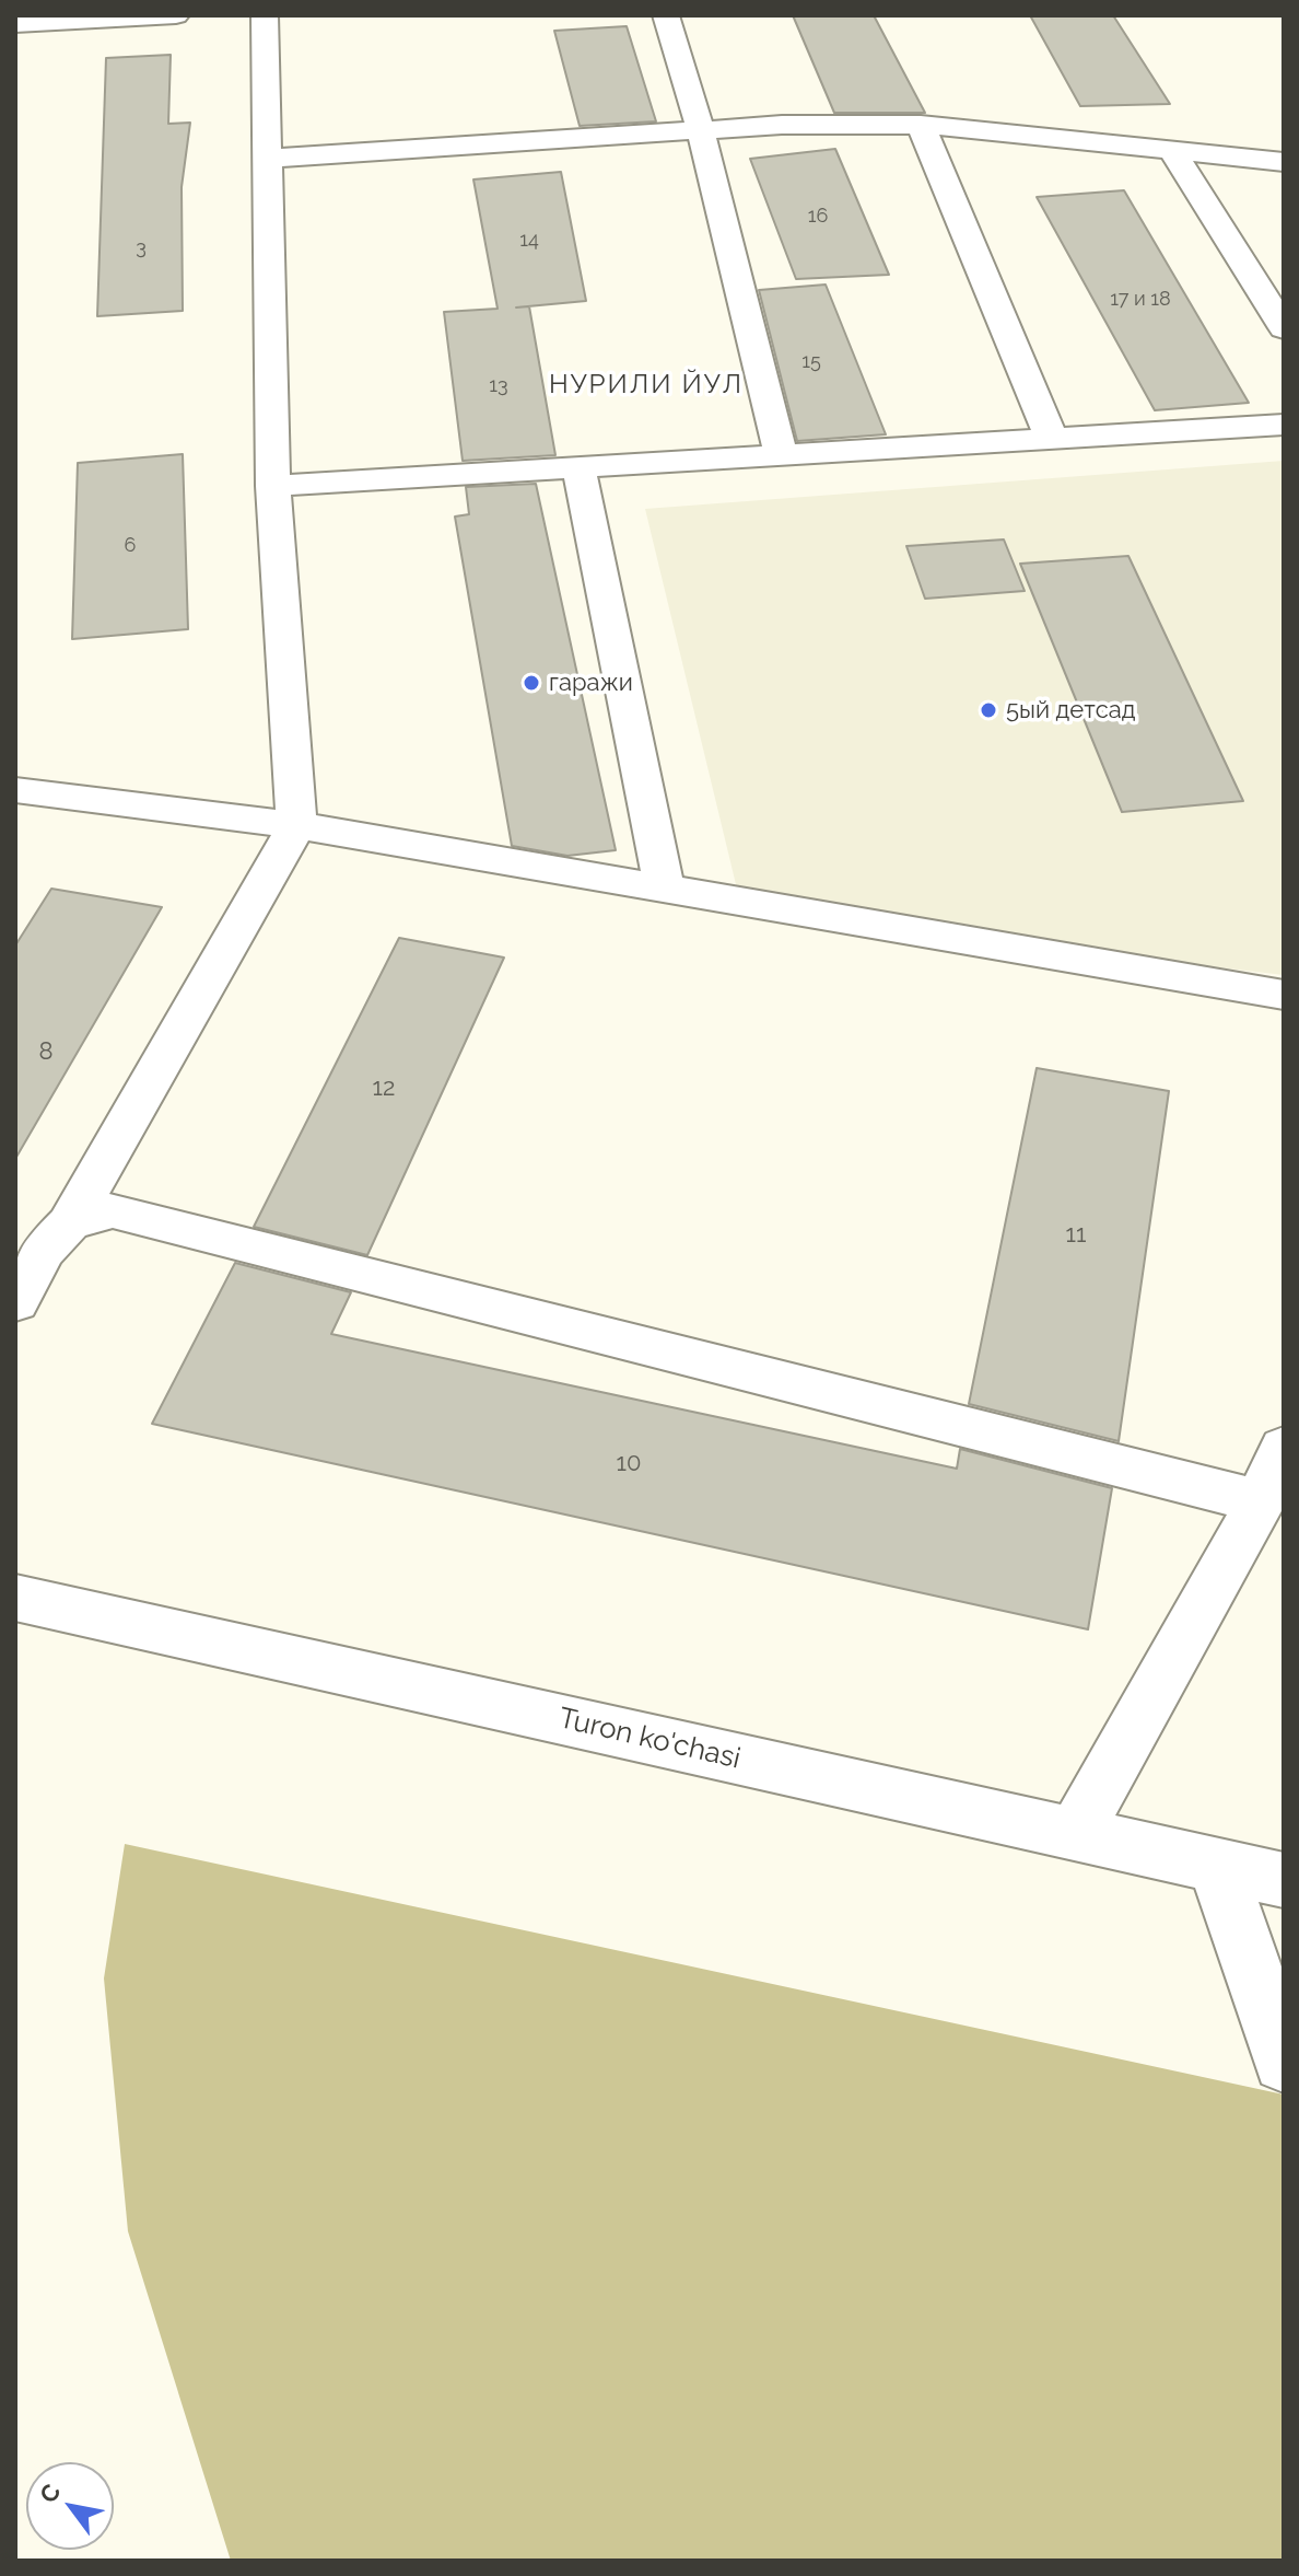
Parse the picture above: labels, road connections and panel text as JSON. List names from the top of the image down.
{
  "streets": {
    "street": ["Turon ko'chasi"]
  },
  "districts": ["НУРИЛИ ЙУЛ"],
  "places": ["гаражи", "5ый детсад"],
  "house_numbers": [
    "16",
    "14",
    "3",
    "17 и 18",
    "15",
    "13",
    "6",
    "8",
    "12",
    "11",
    "10"
  ],
  "north": "top left"
}
